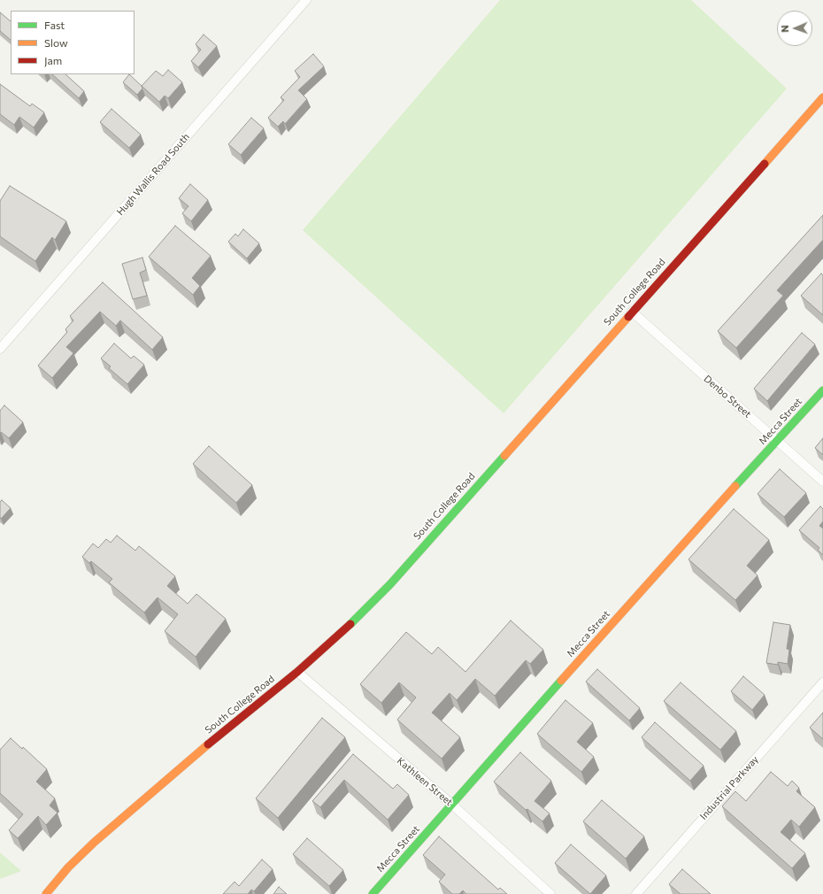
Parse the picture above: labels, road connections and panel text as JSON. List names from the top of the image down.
{
  "streets": {
    "street": [
      "Hugh Wallis Road South",
      "South College Road",
      "Denbo Street",
      "Mecca Street",
      "Kathleen Street",
      "Industrial Parkway"
    ]
  },
  "crossings": [
    ["South College Road", "Denbo Street"],
    ["South College Road", "Kathleen Street"],
    ["Denbo Street", "Mecca Street"],
    ["Mecca Street", "Kathleen Street"]
  ],
  "legend": ["Fast", "Slow", "Jam"],
  "north": "left"
}
